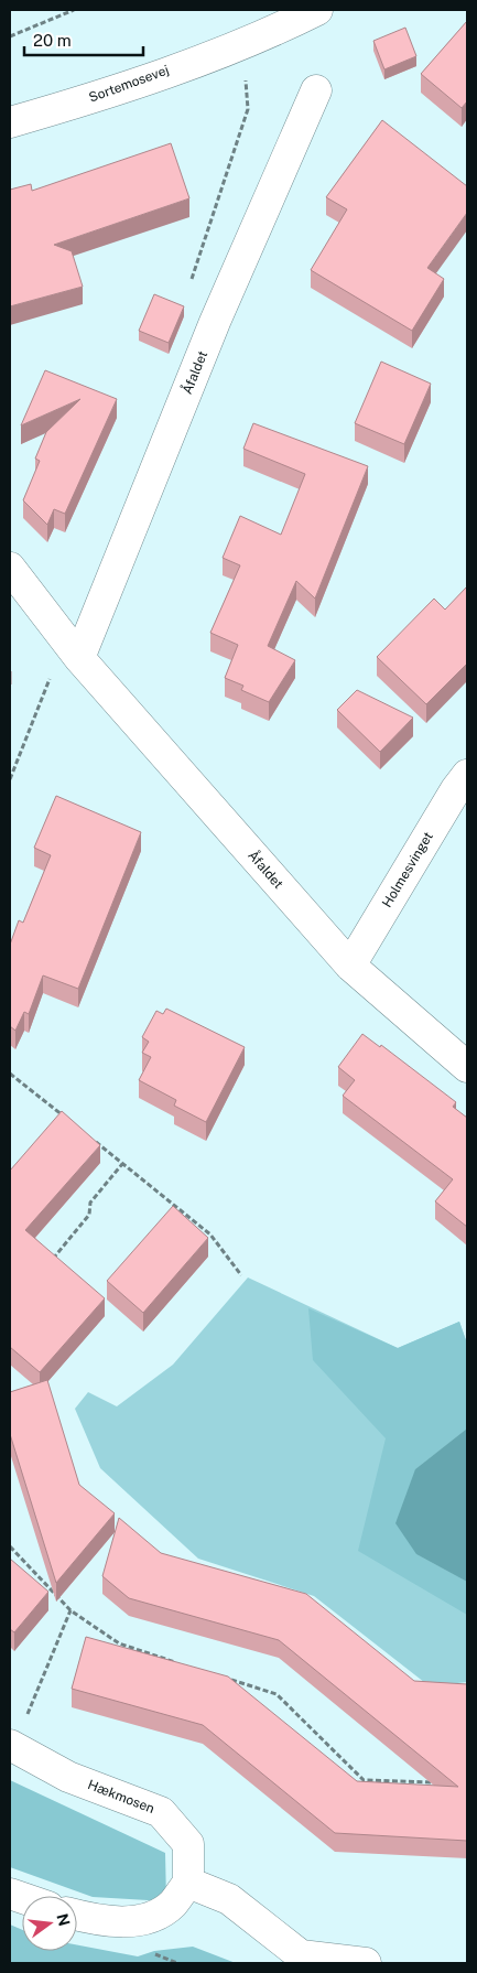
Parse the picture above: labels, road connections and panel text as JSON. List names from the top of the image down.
{
  "streets": {
    "street": [
      "Sortemosevej",
      "Åfaldet",
      "Holmesvinget",
      "Hækmosen"
    ]
  },
  "crossings": [
    ["Åfaldet", "Holmesvinget"]
  ],
  "scale_bar": "20 m",
  "north": "right"
}
